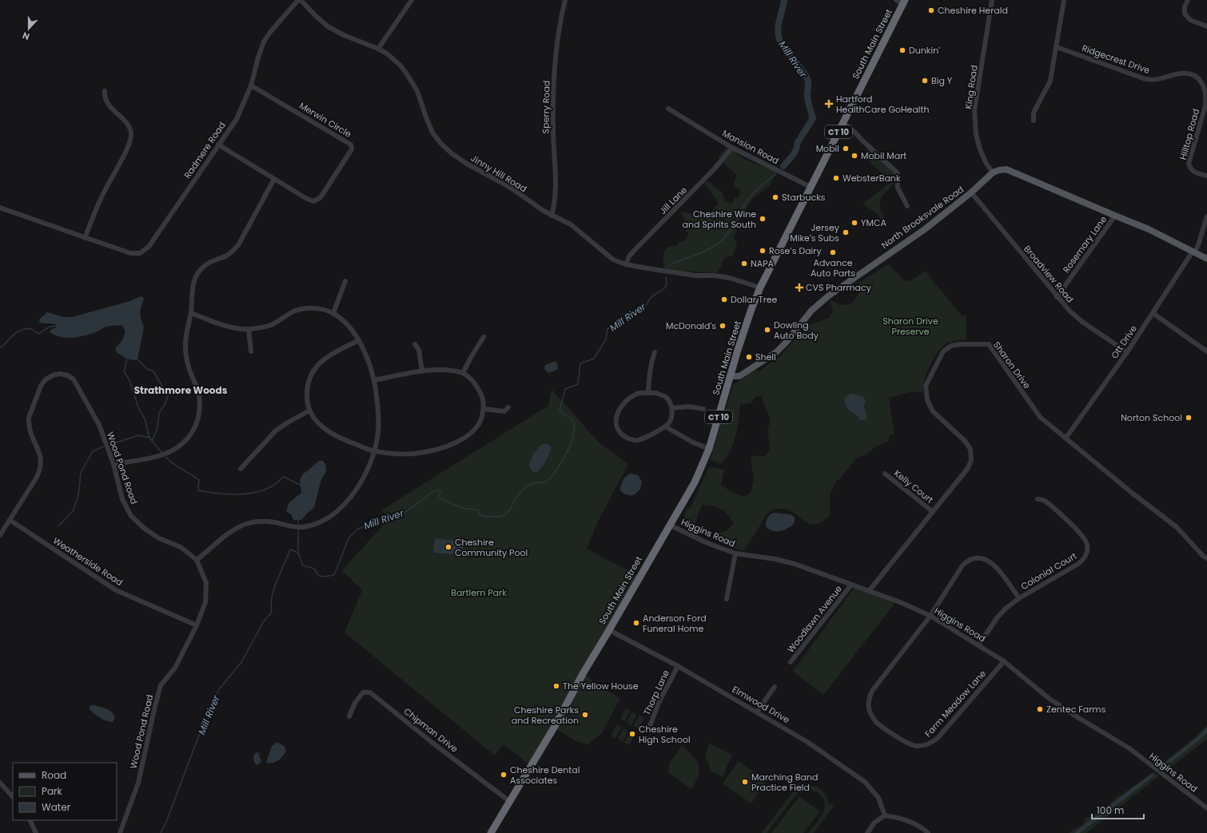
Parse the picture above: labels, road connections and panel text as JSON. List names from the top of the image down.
{
  "streets": {
    "highway": ["South Main Street", "CT 10"],
    "main road": ["North Brooksvale Road"],
    "street": [
      "Ridgecrest Drive",
      "King Road",
      "Sperry Road",
      "Merwin Circle",
      "Hilltop Road",
      "Mansion Road",
      "Radmere Road",
      "Jinny Hill Road",
      "Jill Lane",
      "Rosemary Lane",
      "Broadview Road",
      "Ott Drive",
      "Sharon Drive",
      "Wood Pond Road",
      "Kelly Court",
      "Higgins Road",
      "Weatherside Road",
      "Colonial Court",
      "Woodlawn Avenue",
      "Thorp Lane",
      "Farm Meadow Lane",
      "Elmwood Drive",
      "Chipman Drive"
    ]
  },
  "crossings": [
    ["South Main Street", "Mansion Road"],
    ["South Main Street", "Jinny Hill Road"],
    ["South Main Street", "North Brooksvale Road"],
    ["South Main Street", "Higgins Road"],
    ["South Main Street", "Elmwood Drive"],
    ["South Main Street", "Chipman Drive"],
    ["Ridgecrest Drive", "Hilltop Road"],
    ["King Road", "North Brooksvale Road"],
    ["Sperry Road", "Jinny Hill Road"],
    ["Merwin Circle", "Radmere Road"],
    ["Mansion Road", "Jill Lane"],
    ["Radmere Road", "Jinny Hill Road"],
    ["Jinny Hill Road", "Jill Lane"],
    ["North Brooksvale Road", "Broadview Road"],
    ["Rosemary Lane", "Broadview Road"],
    ["Broadview Road", "Ott Drive"],
    ["Ott Drive", "Sharon Drive"],
    ["Sharon Drive", "Kelly Court"],
    ["Sharon Drive", "Higgins Road"],
    ["Wood Pond Road", "Weatherside Road"],
    ["Higgins Road", "Colonial Court"],
    ["Higgins Road", "Woodlawn Avenue"],
    ["Higgins Road", "Farm Meadow Lane"],
    ["Colonial Court", "Farm Meadow Lane"],
    ["Thorp Lane", "Elmwood Drive"]
  ],
  "districts": ["Strathmore Woods"],
  "water": ["Mill River"],
  "parks": ["Sharon Drive Preserve", "Bartlem Park"],
  "places": {
    "other": [
      "Cheshire Herald",
      "Dunkin'",
      "Big Y",
      "Mobil",
      "Mobil Mart",
      "WebsterBank",
      "Starbucks",
      "Cheshire Wine and Spirits South",
      "YMCA",
      "Jersey Mike's Subs",
      "Rose’s Dairy",
      "Advance Auto Parts",
      "NAPA",
      "Dollar Tree",
      "McDonald's",
      "Dowling Auto Body",
      "Shell",
      "Norton School",
      "Cheshire Community Pool",
      "Anderson Ford Funeral Home",
      "The Yellow House",
      "Zentec Farms",
      "Cheshire Parks and Recreation",
      "Cheshire High School",
      "Cheshire Dental Associates",
      "Marching Band Practice Field"
    ],
    "health": ["Hartford HealthCare GoHealth", "CVS Pharmacy"]
  },
  "legend": ["Road", "Park", "Water"],
  "scale_bar": "100 m",
  "north": "bottom"
}
